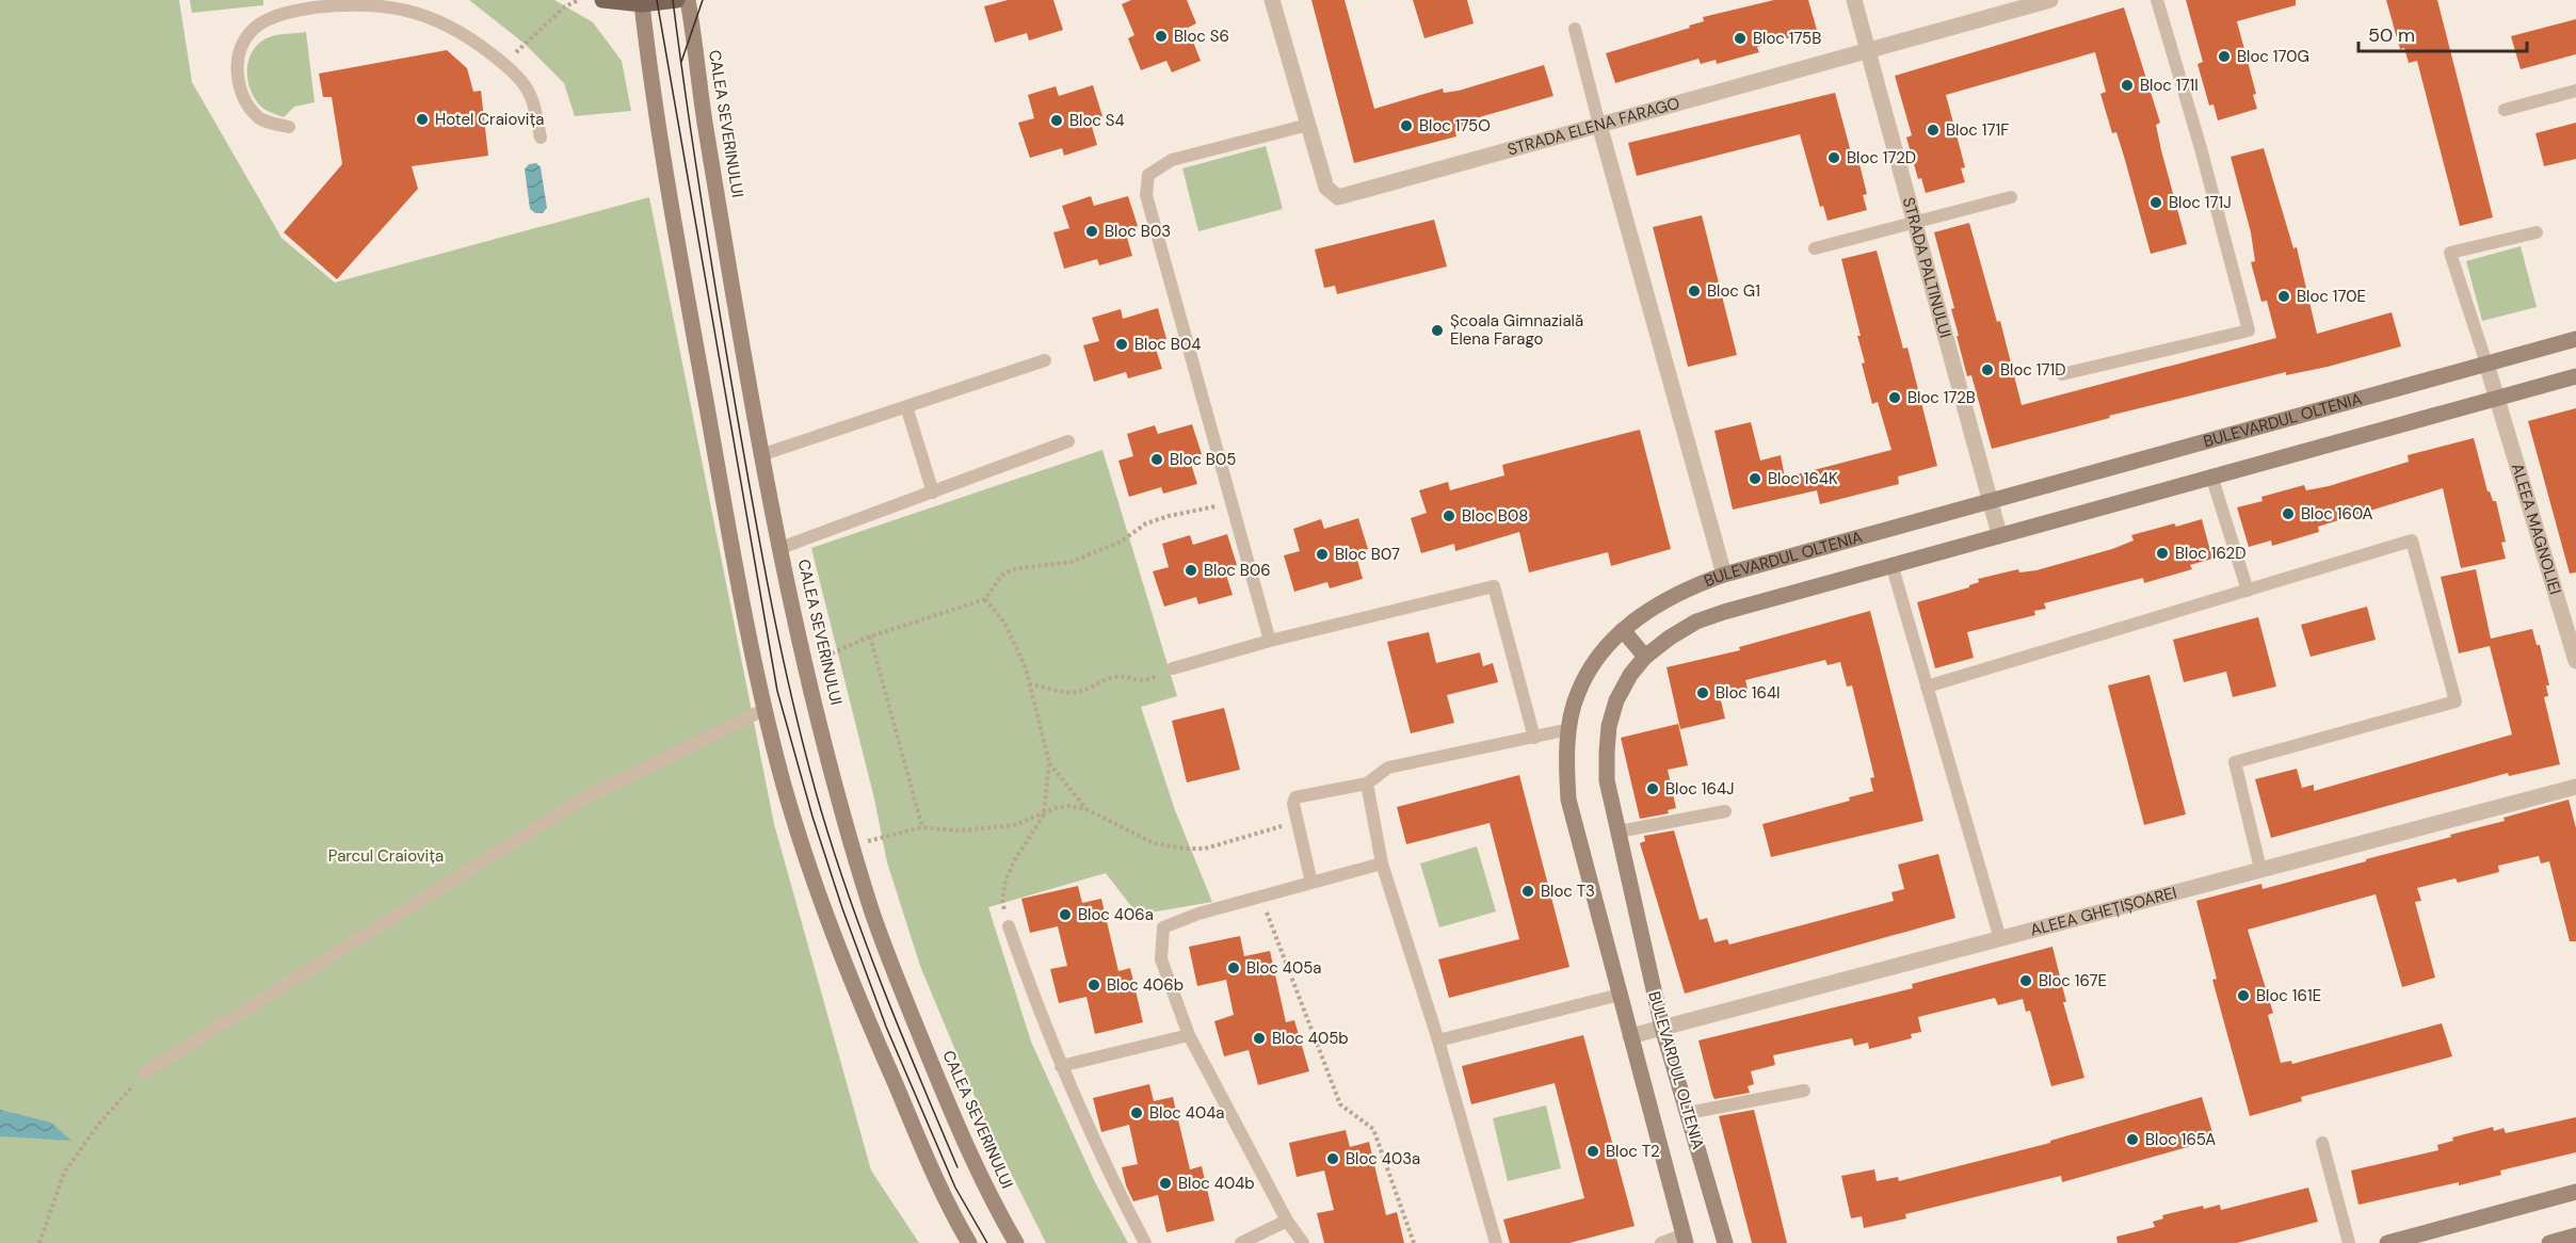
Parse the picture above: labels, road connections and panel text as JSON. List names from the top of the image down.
{
  "streets": {
    "street": [
      "CALEA SEVERINULUI",
      "STRADA ELENA FARAGO",
      "STRADA PALTINULUI",
      "BULEVARDUL OLTENIA",
      "ALEEA MAGNOLIEI",
      "ALEEA GHEȚIȘOAREI"
    ]
  },
  "crossings": [
    ["STRADA ELENA FARAGO", "STRADA PALTINULUI"],
    ["STRADA PALTINULUI", "BULEVARDUL OLTENIA"],
    ["BULEVARDUL OLTENIA", "ALEEA MAGNOLIEI"],
    ["BULEVARDUL OLTENIA", "ALEEA GHEȚIȘOAREI"]
  ],
  "parks": ["Parcul Craiovița"],
  "places": [
    "Bloc S6",
    "Bloc 175B",
    "Bloc 170G",
    "Bloc 171I",
    "Hotel Craiovița",
    "Bloc S4",
    "Bloc 175O",
    "Bloc 171F",
    "Bloc 172D",
    "Bloc 171J",
    "Bloc B03",
    "Bloc G1",
    "Bloc 170E",
    "Școala Gimnazială Elena Farago",
    "Bloc B04",
    "Bloc 171D",
    "Bloc 172B",
    "Bloc B05",
    "Bloc 164K",
    "Bloc 160A",
    "Bloc B08",
    "Bloc 162D",
    "Bloc B07",
    "Bloc B06",
    "Bloc 164I",
    "Bloc 164J",
    "Bloc T3",
    "Bloc 406a",
    "Bloc 405a",
    "Bloc 167E",
    "Bloc 406b",
    "Bloc 161E",
    "Bloc 405b",
    "Bloc 404a",
    "Bloc 165A",
    "Bloc T2",
    "Bloc 403a",
    "Bloc 404b"
  ],
  "scale_bar": "50 m"
}
